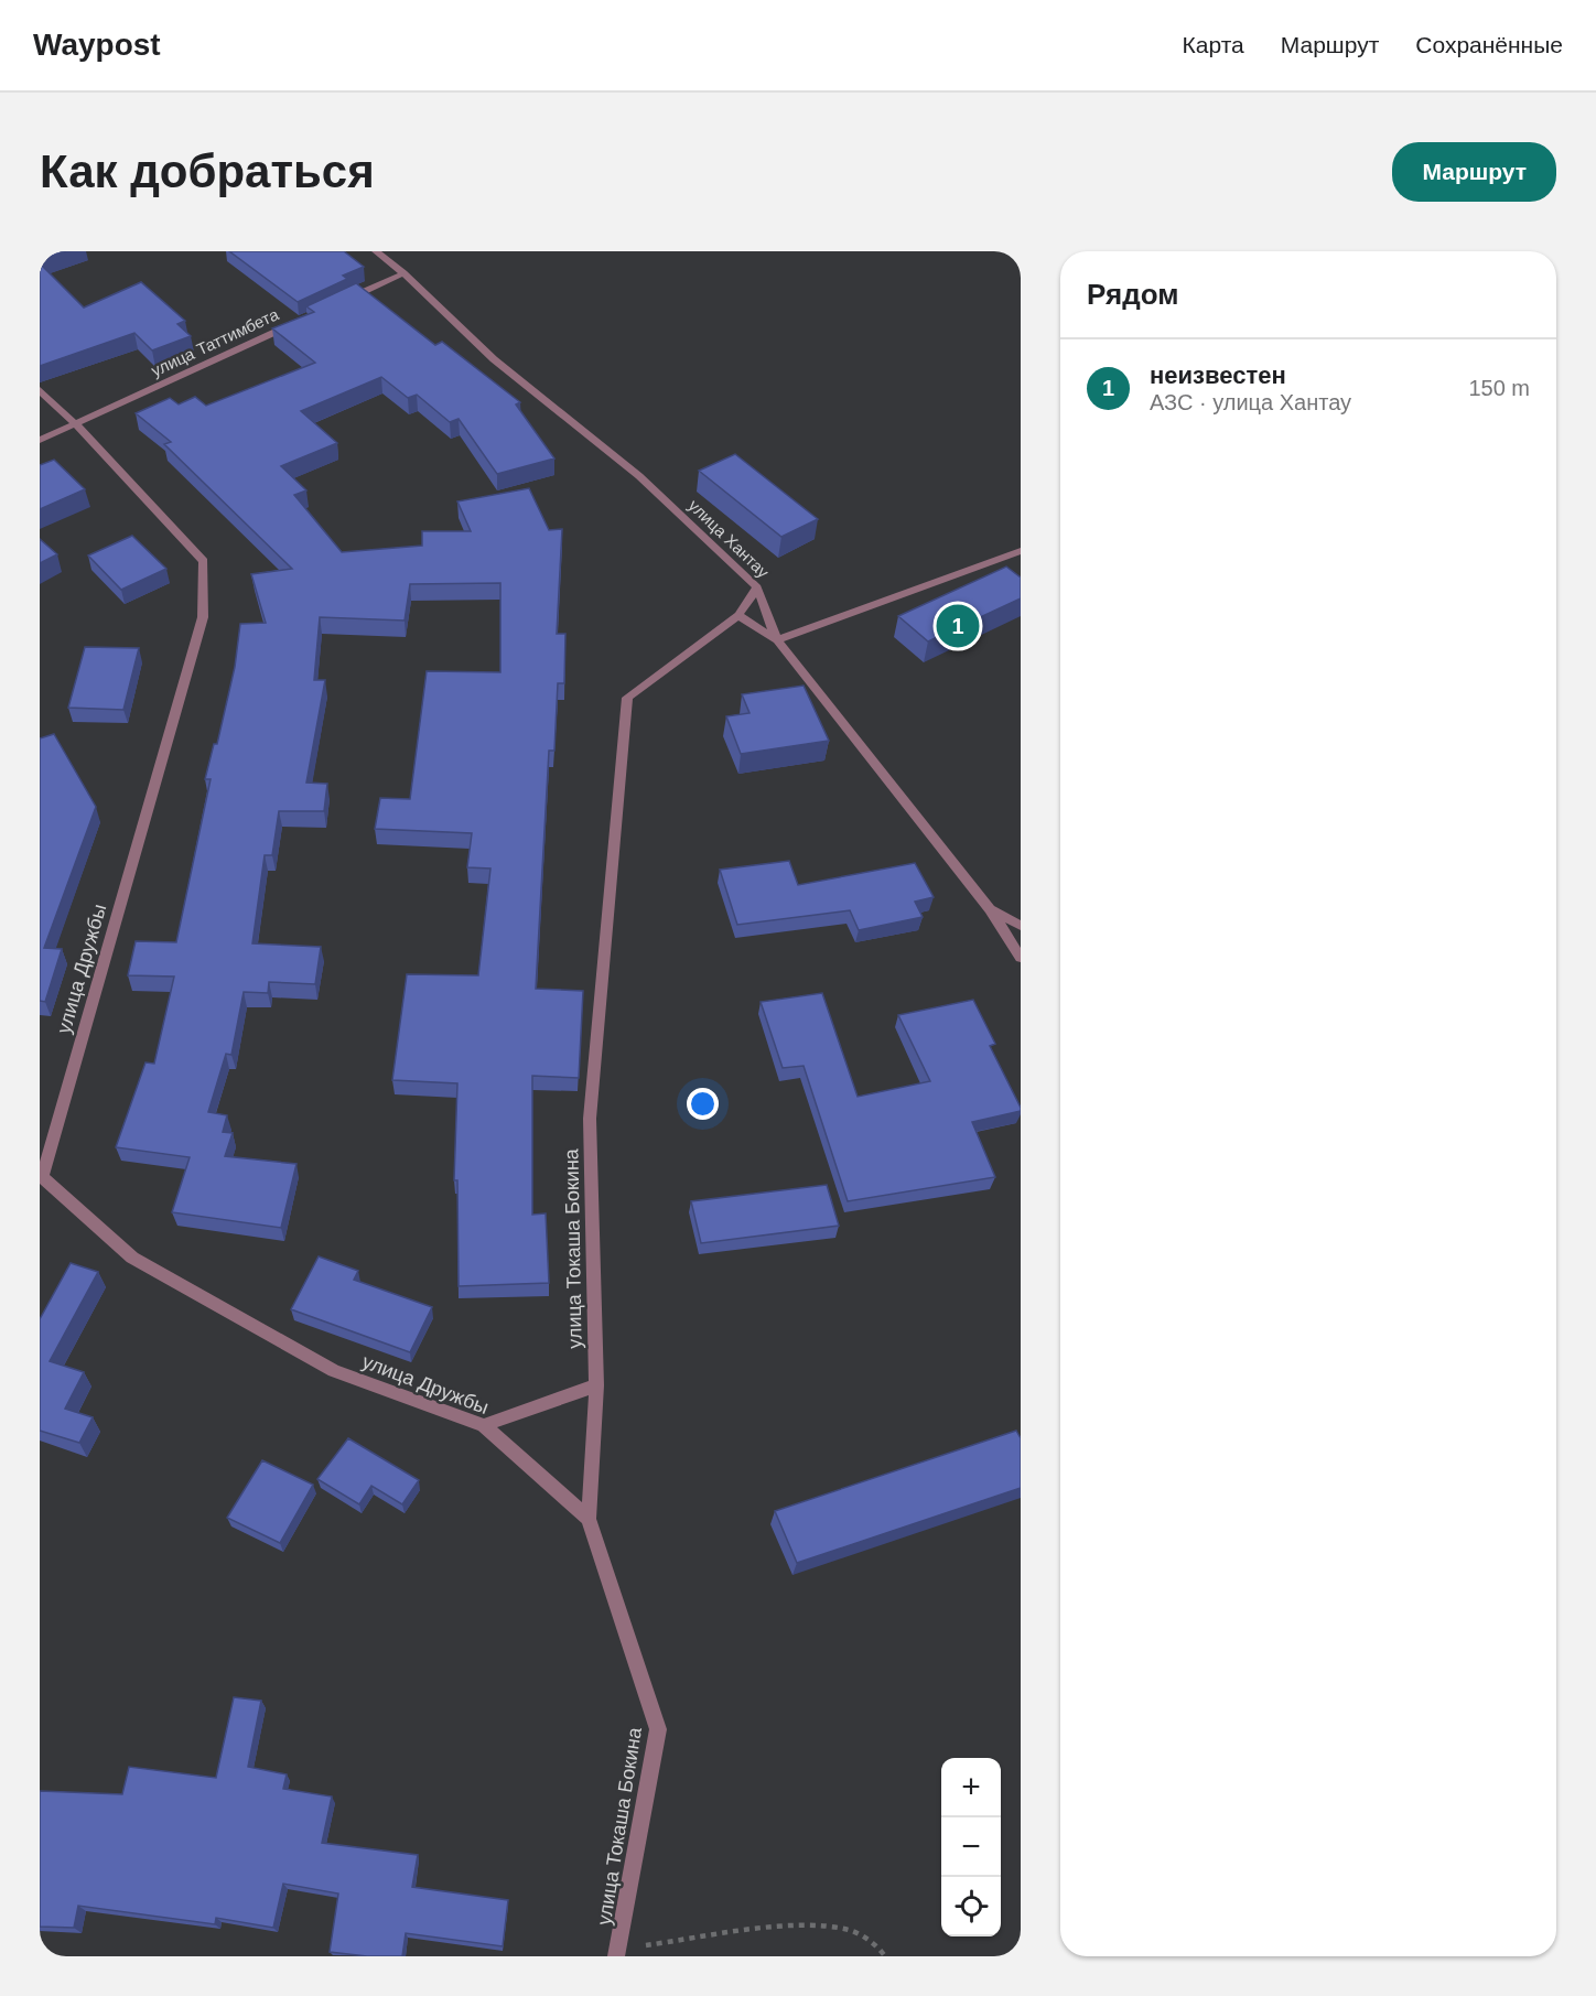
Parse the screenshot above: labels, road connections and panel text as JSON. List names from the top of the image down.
{
  "streets": {
    "street": [
      "улица Таттимбета",
      "улица Хантау",
      "улица Дружбы",
      "улица Токаша Бокина"
    ]
  },
  "crossings": [
    ["улица Таттимбета", "улица Дружбы"],
    ["улица Хантау", "улица Токаша Бокина"],
    ["улица Дружбы", "улица Токаша Бокина"]
  ],
  "page": {
    "header": "Waypost",
    "nav": ["Карта", "Маршрут", "Сохранённые"],
    "buttons": "Маршрут",
    "title": "Как добраться",
    "heading": "Рядом",
    "list": [
      {
        "mark": "1",
        "name": "неизвестен",
        "note": "АЗС · улица Хантау",
        "value": "150 m"
      }
    ],
    "pins": "1",
    "map_buttons": ["+", "−"]
  }
}
